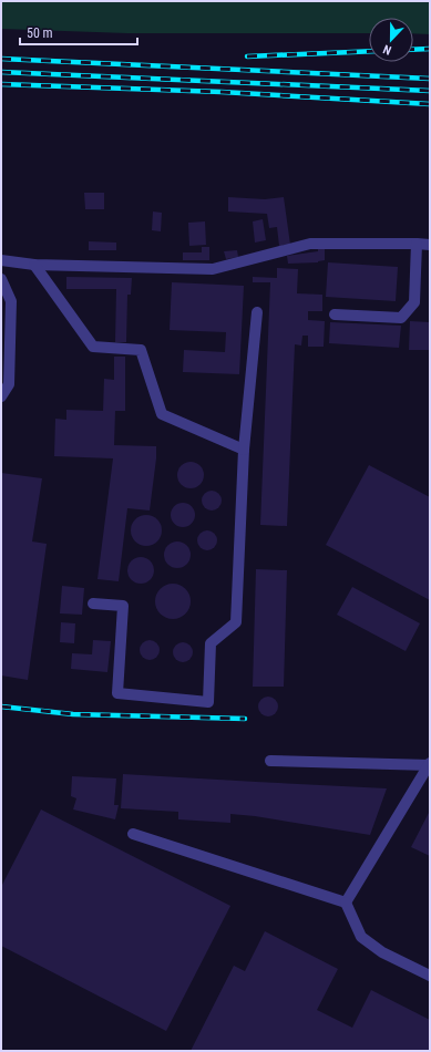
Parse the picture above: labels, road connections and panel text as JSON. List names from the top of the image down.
{
  "scale_bar": "50 m",
  "north": "bottom"
}
